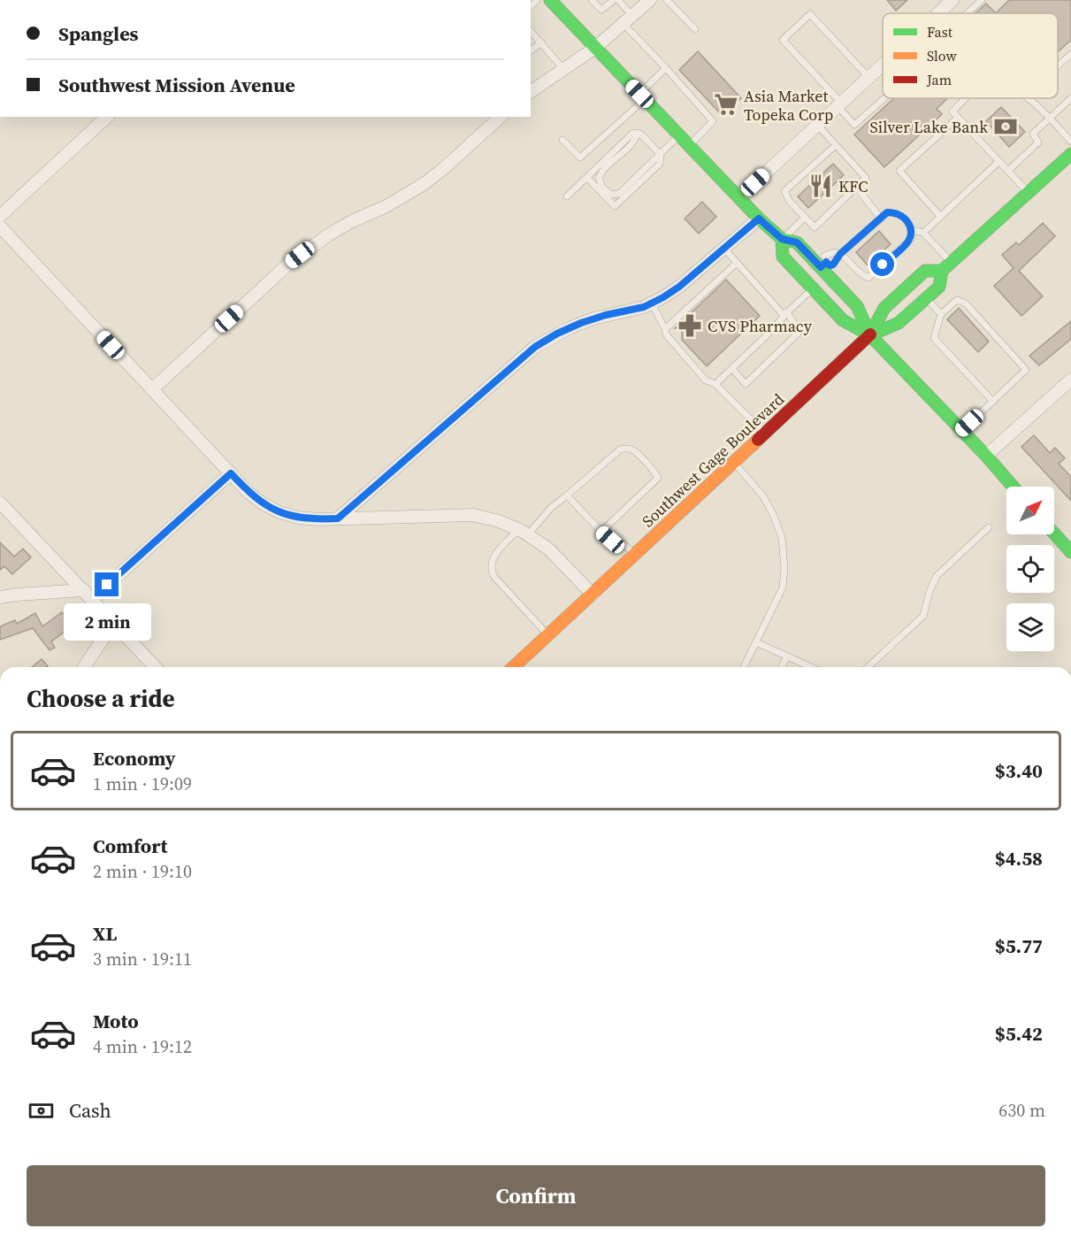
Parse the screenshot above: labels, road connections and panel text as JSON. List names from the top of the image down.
{
  "streets": {
    "main road": ["Southwest Gage Boulevard"]
  },
  "places": {
    "supermarket": ["Asia Market Topeka Corp"],
    "bank": ["Silver Lake Bank"],
    "restaurant": ["KFC"],
    "pharmacy": ["CVS Pharmacy"]
  },
  "legend": ["Fast", "Slow", "Jam"],
  "north": "top right",
  "page": {
    "banner": ["Spangles", "Southwest Mission Avenue"],
    "bubble": "2 min",
    "heading": "Choose a ride",
    "list": [
      {
        "name": "Economy",
        "note": "1 min · 19:09",
        "value": "$3.40"
      },
      {
        "name": "Comfort",
        "note": "2 min · 19:10",
        "value": "$4.58"
      },
      {
        "name": "XL",
        "note": "3 min · 19:11",
        "value": "$5.77"
      },
      {
        "name": "Moto",
        "note": "4 min · 19:12",
        "value": "$5.42"
      }
    ],
    "pay": ["Cash", "630 m"],
    "buttons": "Confirm"
  }
}
